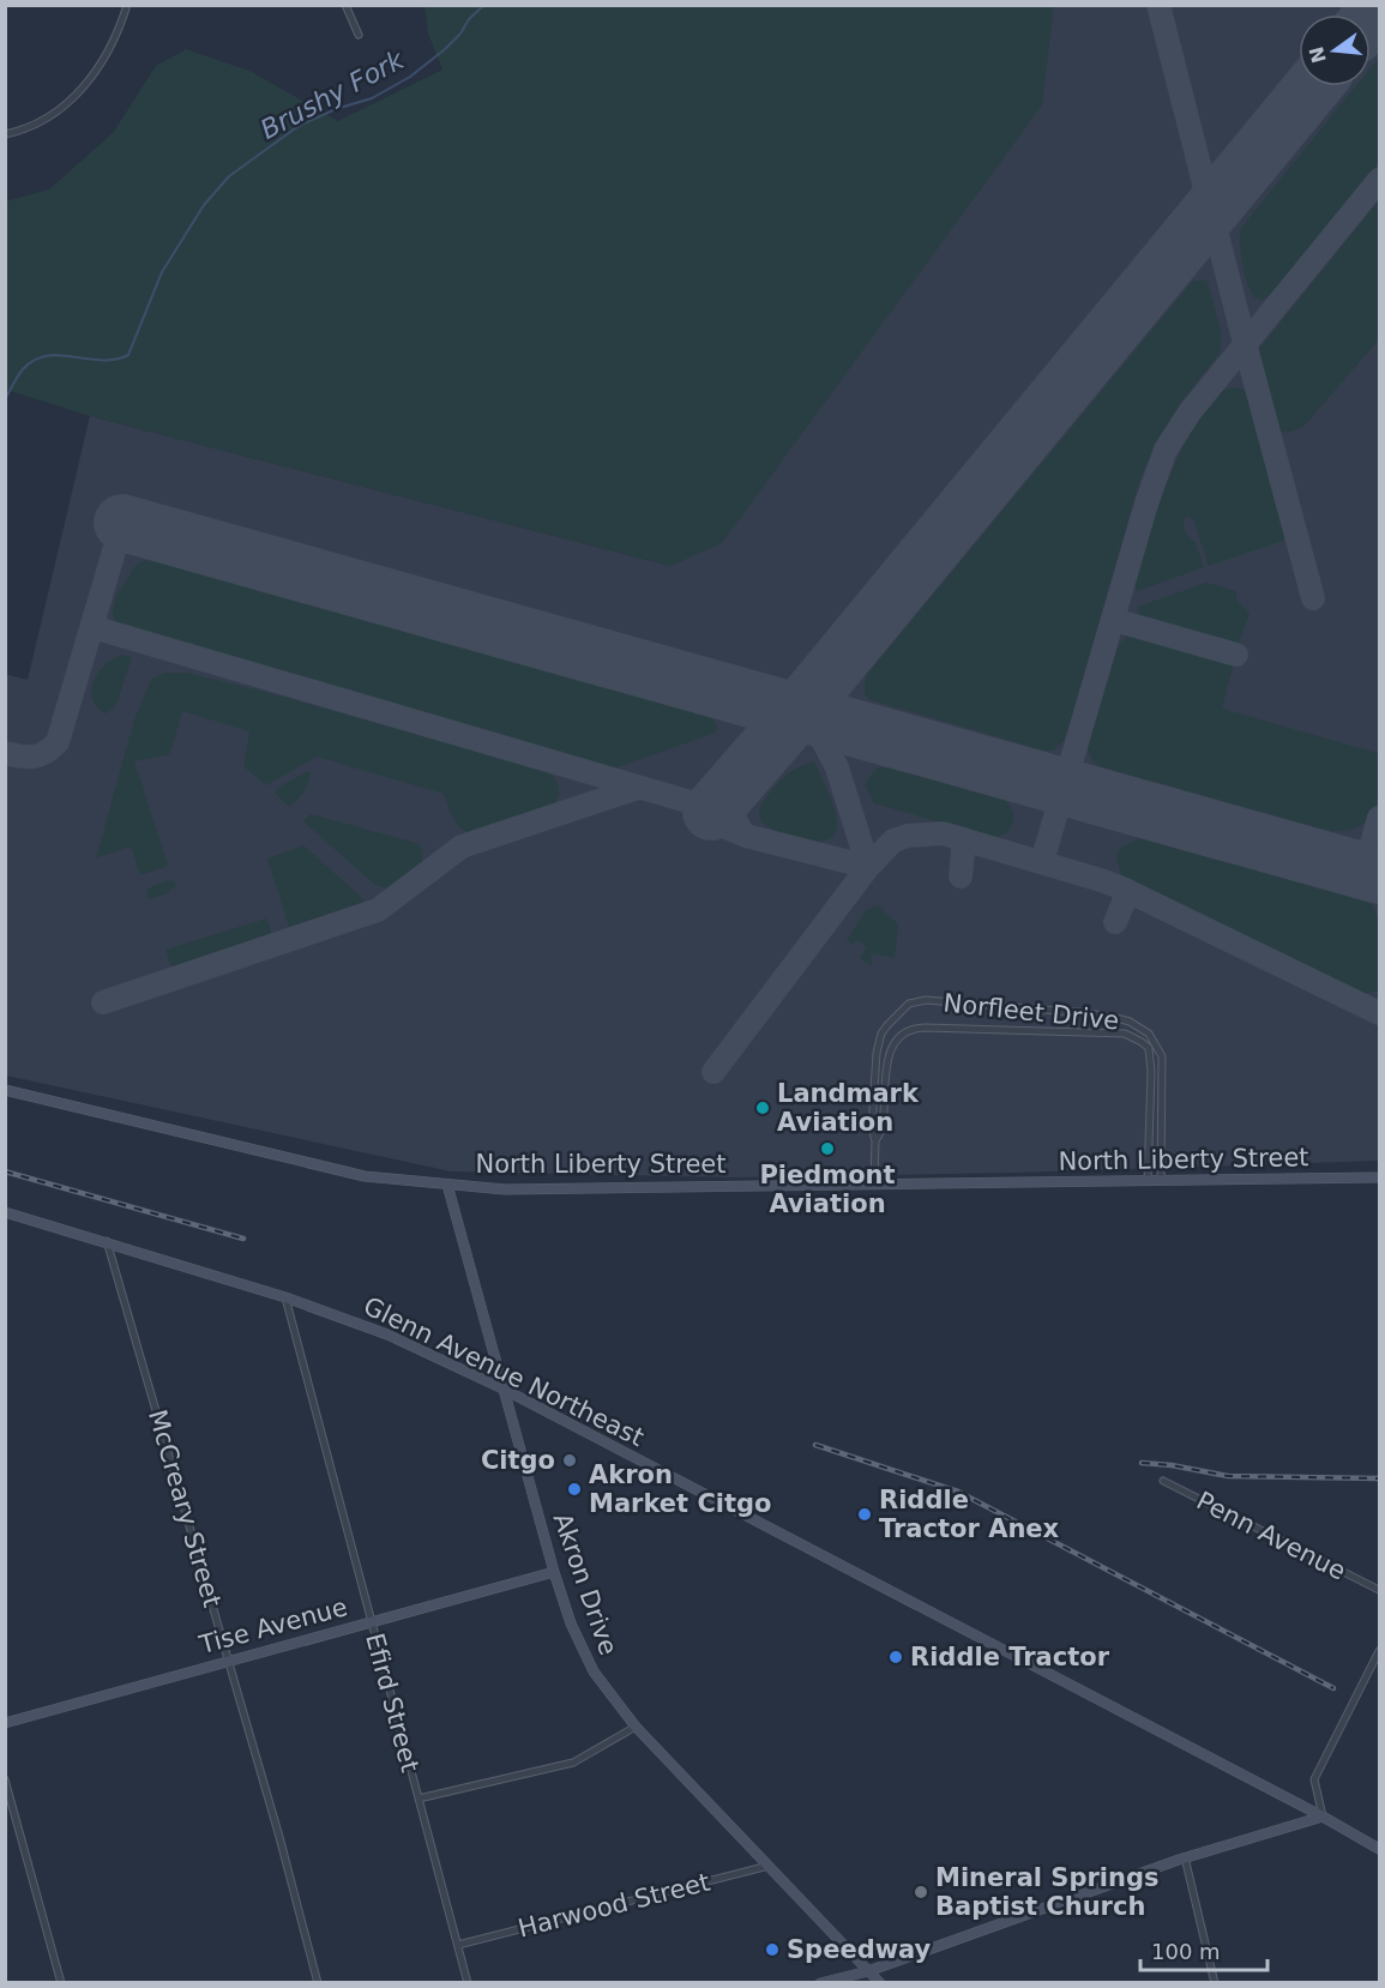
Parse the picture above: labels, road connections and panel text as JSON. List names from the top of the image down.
{
  "streets": {
    "street": [
      "Norfleet Drive",
      "North Liberty Street",
      "Glenn Avenue Northeast",
      "McCreary Street",
      "Penn Avenue",
      "Akron Drive",
      "Tise Avenue",
      "Efird Street",
      "Harwood Street"
    ]
  },
  "crossings": [
    ["Norfleet Drive", "North Liberty Street"],
    ["North Liberty Street", "Akron Drive"],
    ["Glenn Avenue Northeast", "McCreary Street"],
    ["Glenn Avenue Northeast", "Akron Drive"],
    ["Glenn Avenue Northeast", "Efird Street"],
    ["McCreary Street", "Tise Avenue"],
    ["Akron Drive", "Tise Avenue"],
    ["Akron Drive", "Harwood Street"],
    ["Tise Avenue", "Efird Street"],
    ["Efird Street", "Harwood Street"]
  ],
  "water": ["Brushy Fork"],
  "places": [
    "Landmark Aviation",
    "Piedmont Aviation",
    "Citgo",
    "Akron Market Citgo",
    "Riddle Tractor Anex",
    "Riddle Tractor",
    "Mineral Springs Baptist Church",
    "Speedway"
  ],
  "scale_bar": "100 m",
  "north": "left"
}
